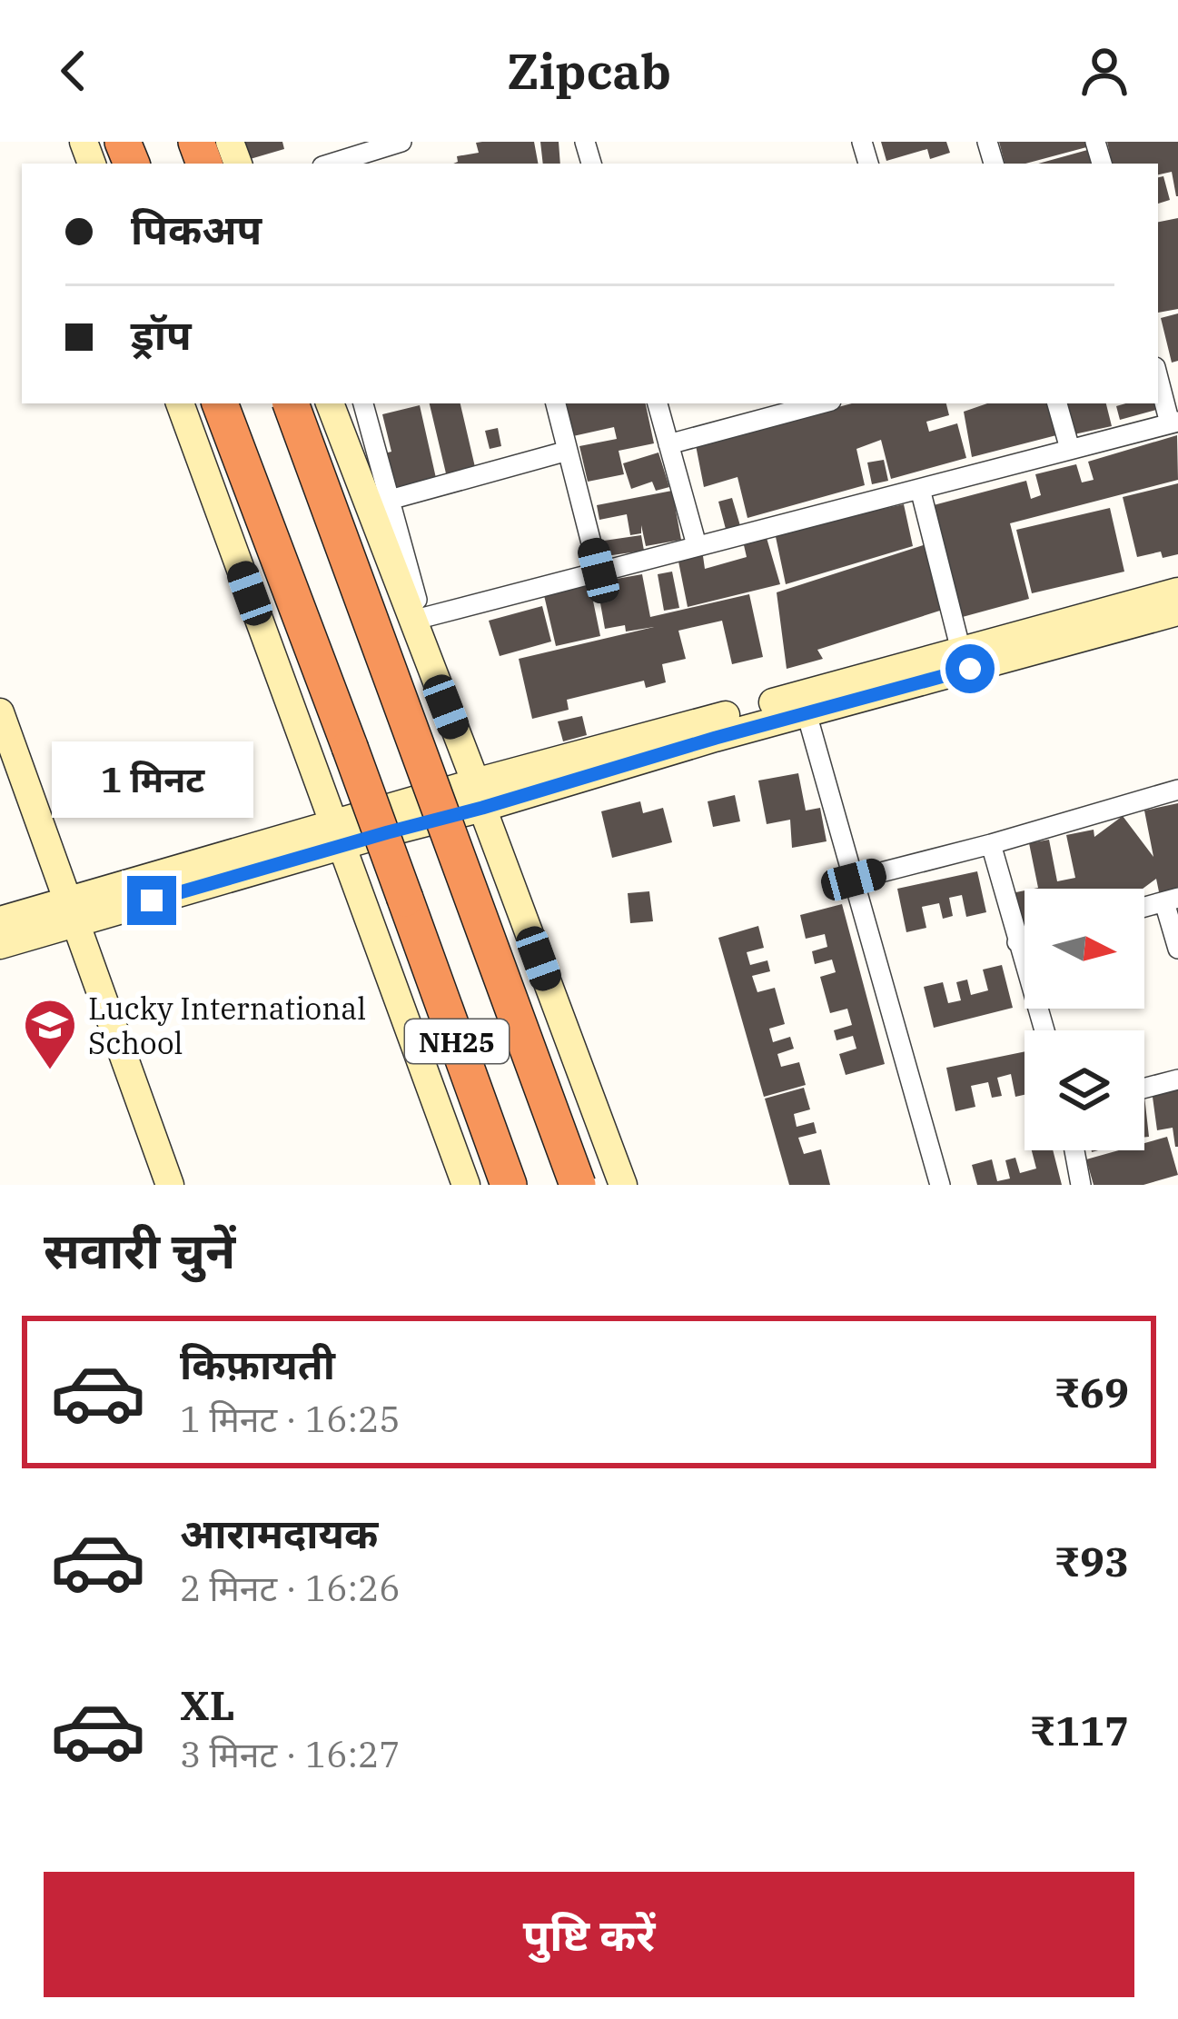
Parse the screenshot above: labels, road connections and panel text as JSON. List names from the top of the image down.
{
  "streets": {
    "highway": ["NH25"]
  },
  "places": {
    "school or university": ["Lucky International School"]
  },
  "north": "right",
  "page": {
    "header": "Zipcab",
    "banner": ["पिकअप", "ड्रॉप"],
    "bubble": "1 मिनट",
    "heading": "सवारी चुनें",
    "list": [
      {
        "name": "किफ़ायती",
        "note": "1 मिनट · 16:25",
        "value": "₹69"
      },
      {
        "name": "आरामदायक",
        "note": "2 मिनट · 16:26",
        "value": "₹93"
      },
      {
        "name": "XL",
        "note": "3 मिनट · 16:27",
        "value": "₹117"
      }
    ],
    "buttons": "पुष्टि करें"
  }
}
